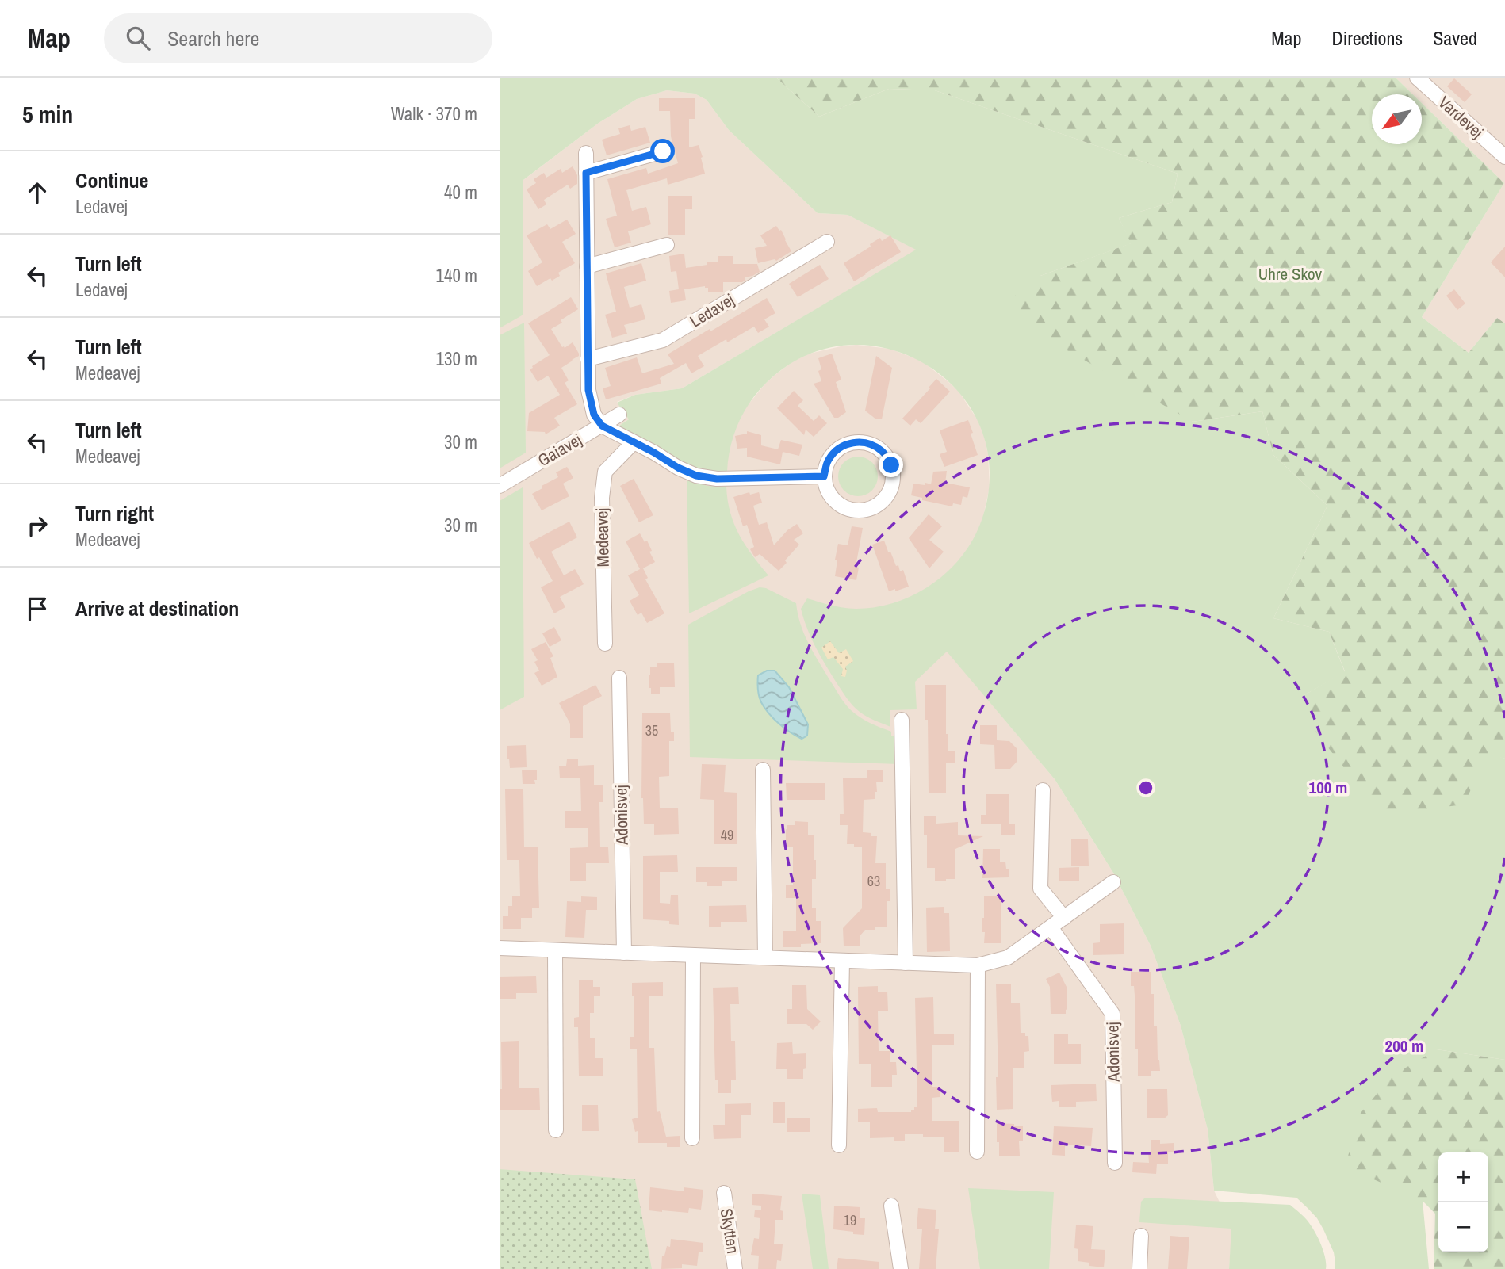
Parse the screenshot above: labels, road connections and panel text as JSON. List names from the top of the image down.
{
  "streets": {
    "street": [
      "Vardevej",
      "Ledavej",
      "Gaiavej",
      "Medeavej",
      "Adonisvej",
      "Skytten"
    ]
  },
  "parks": ["Uhre Skov"],
  "house_numbers": [
    "35",
    "49",
    "63",
    "19"
  ],
  "north": "bottom left",
  "page": {
    "header": "Map",
    "search": "Search here",
    "nav": ["Map", "Directions", "Saved"],
    "heading": ["5 min", "Walk · 370 m"],
    "list": [
      ["Continue", "Ledavej", "40 m"],
      ["Turn left", "Ledavej", "140 m"],
      ["Turn left", "Medeavej", "130 m"],
      ["Turn left", "Medeavej", "30 m"],
      ["Turn right", "Medeavej", "30 m"],
      "Arrive at destination"
    ],
    "map_buttons": ["+", "−"]
  },
  "rings": ["100 m", "200 m"]
}
